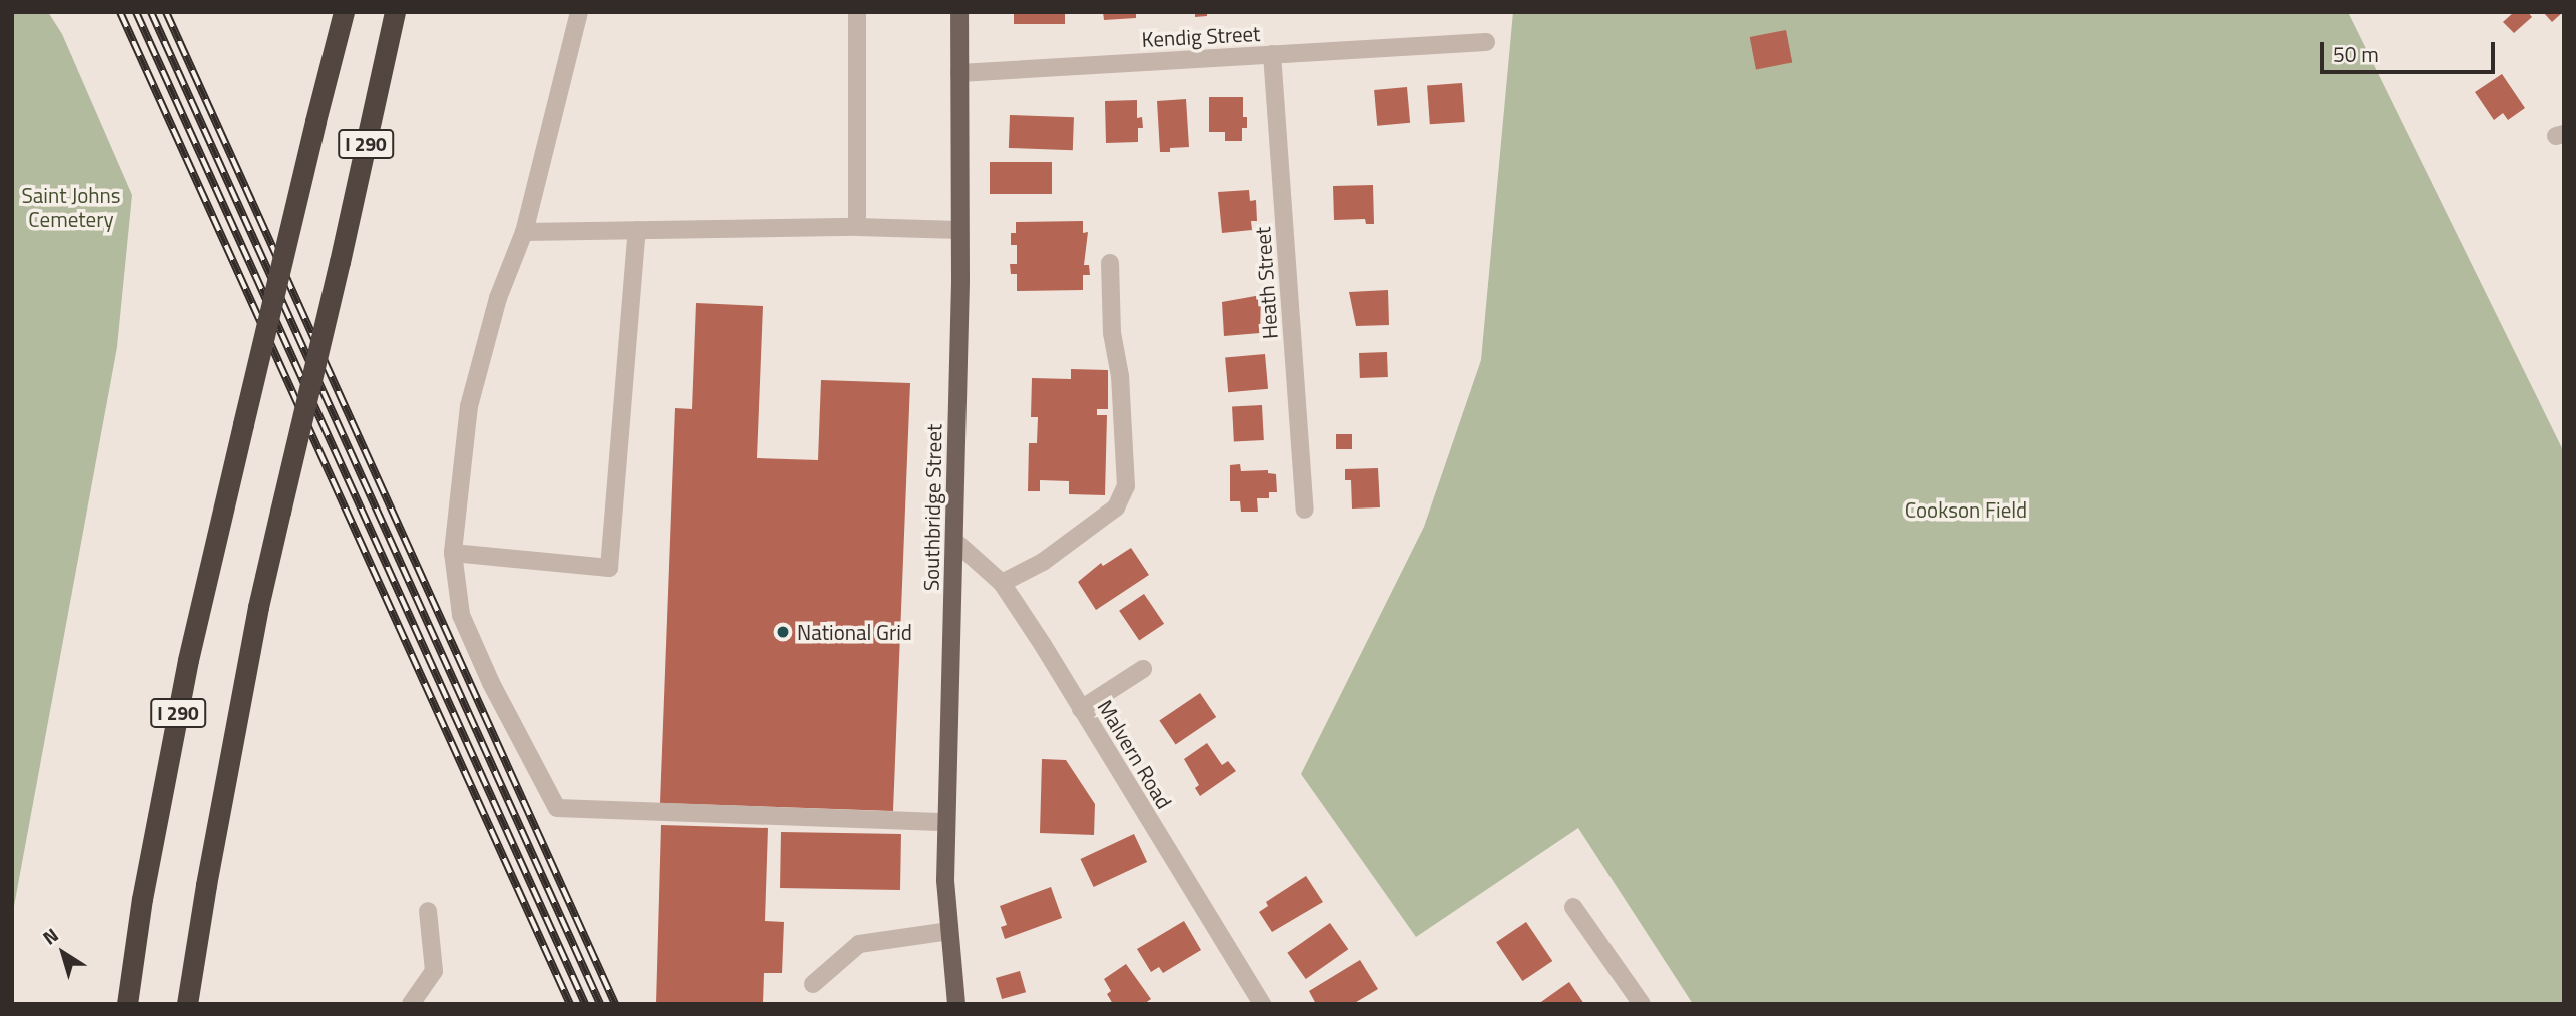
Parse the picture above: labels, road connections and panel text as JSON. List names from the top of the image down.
{
  "streets": {
    "highway": ["I 290"],
    "main road": ["Southbridge Street"],
    "street": ["Kendig Street", "Heath Street", "Malvern Road"]
  },
  "crossings": [
    ["Kendig Street", "Heath Street"],
    ["Kendig Street", "Southbridge Street"],
    ["Southbridge Street", "Malvern Road"]
  ],
  "parks": ["Saint Johns Cemetery", "Cookson Field"],
  "places": ["National Grid"],
  "scale_bar": "50 m",
  "north": "top left"
}
